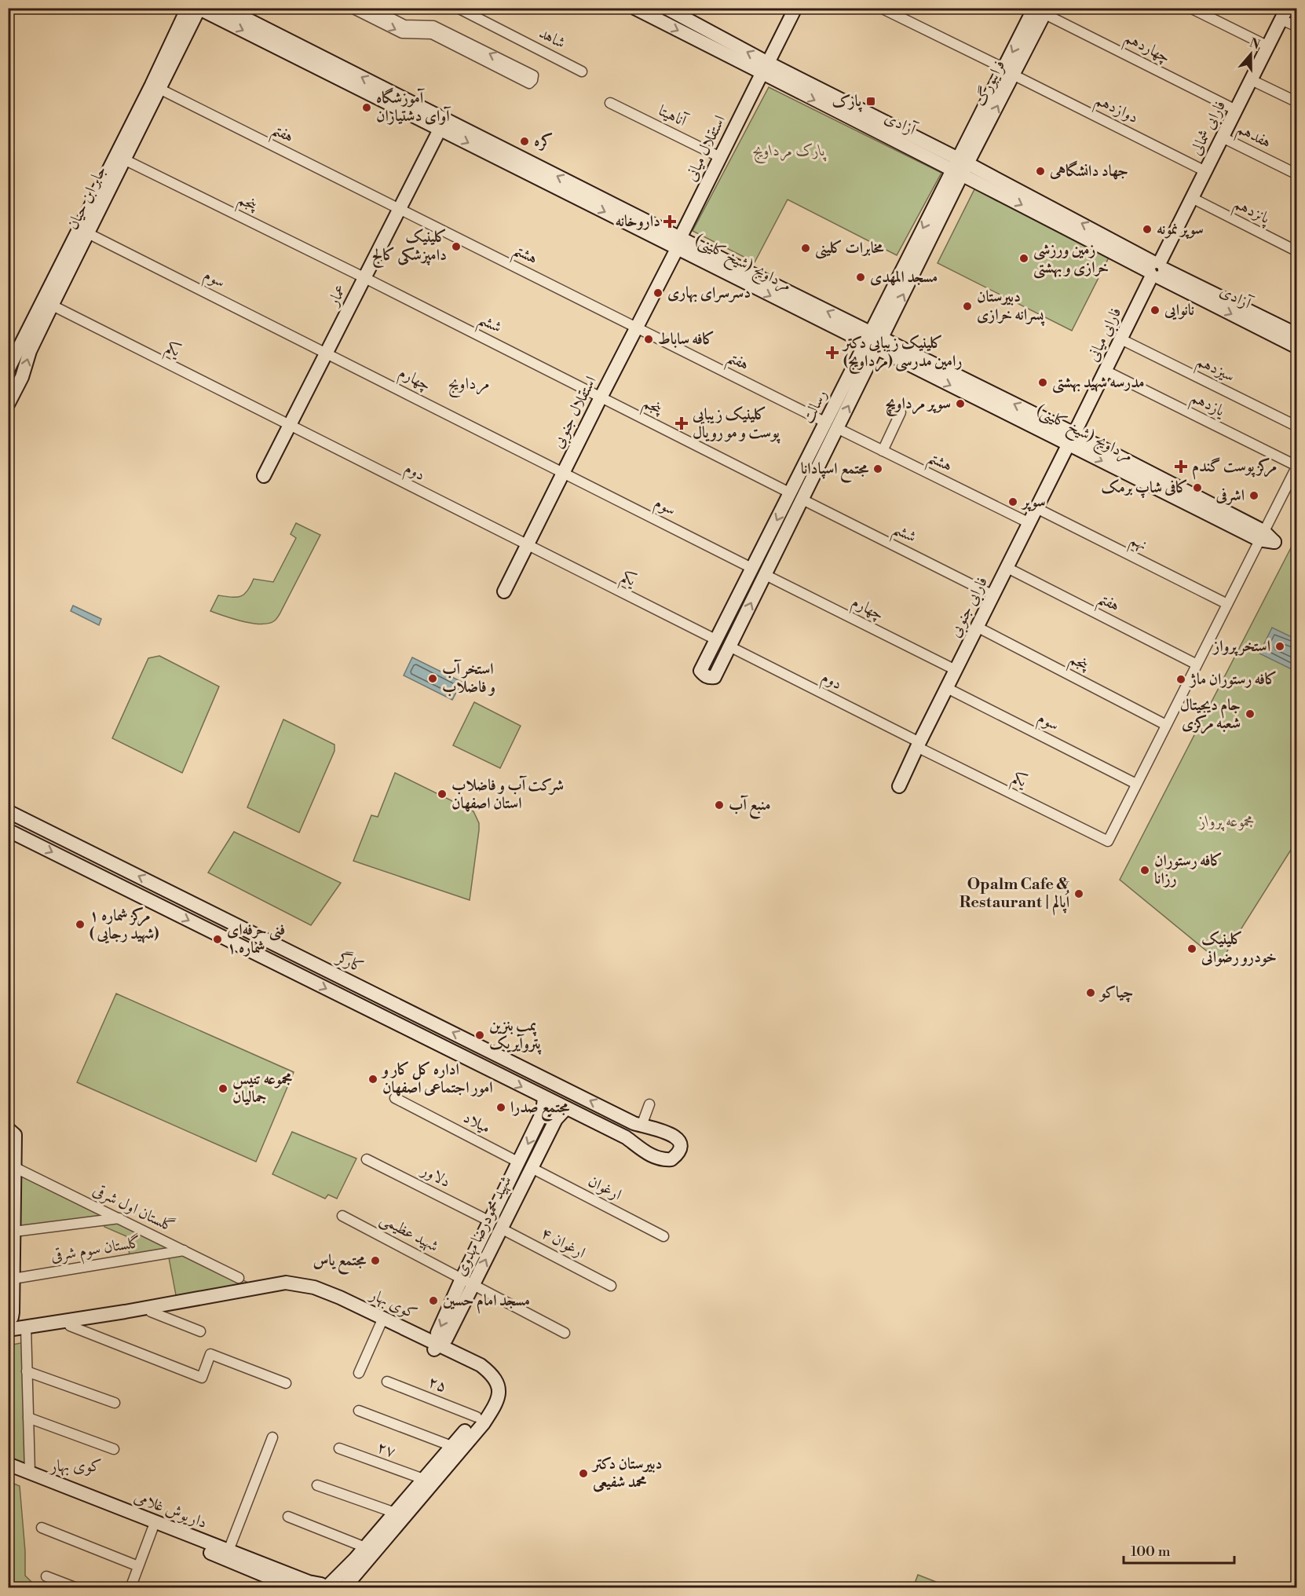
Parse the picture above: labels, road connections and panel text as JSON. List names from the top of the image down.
{
  "streets": {
    "street": [
      "شاهد",
      "چهاردهم",
      "فرایبورگ",
      "دوازدهم",
      "آناهیتا",
      "آزادی",
      "فارابی شمالی",
      "هفتم",
      "هفدهم",
      "استقلال میانی",
      "جابر ابن حیان",
      "پنجم",
      "پانزدهم",
      "هشتم",
      "مرداویج (شیخ کلینی)",
      "سوم",
      "عمار",
      "ششم",
      "فارابی میانی",
      "یکم",
      "سیزدهم",
      "چهارم",
      "یازدهم",
      "رسالت",
      "استقلال جنوبی",
      "دوم",
      "نهم",
      "فارابی جنوبی",
      "کارگر",
      "میلاد",
      "دلاور",
      "ارغوان",
      "گلستان اول شرقی",
      "شهید محمودرضا مهدوی",
      "شهید عظیمی",
      "ارغوان ۴",
      "گلستان سوم شرقی",
      "کوی بهار",
      "۲۵",
      "۲۷",
      "داریوش غلامی"
    ]
  },
  "crossings": [
    ["چهاردهم", "فرایبورگ"],
    ["چهاردهم", "فارابی شمالی"],
    ["فرایبورگ", "دوازدهم"],
    ["فرایبورگ", "آزادی"],
    ["فرایبورگ", "رسالت"],
    ["دوازدهم", "فارابی شمالی"],
    ["آناهیتا", "استقلال میانی"],
    ["آزادی", "فارابی شمالی"],
    ["آزادی", "استقلال میانی"],
    ["آزادی", "فارابی میانی"],
    ["آزادی", "رسالت"],
    ["فارابی شمالی", "هفدهم"],
    ["فارابی شمالی", "پانزدهم"],
    ["فارابی شمالی", "فارابی میانی"],
    ["هفتم", "جابر ابن حیان"],
    ["هفتم", "هشتم"],
    ["هفتم", "عمار"],
    ["هفتم", "رسالت"],
    ["هفتم", "استقلال جنوبی"],
    ["هفتم", "فارابی جنوبی"],
    ["استقلال میانی", "مرداویج (شیخ کلینی)"],
    ["استقلال میانی", "استقلال جنوبی"],
    ["جابر ابن حیان", "پنجم"],
    ["جابر ابن حیان", "مرداویج (شیخ کلینی)"],
    ["جابر ابن حیان", "سوم"],
    ["جابر ابن حیان", "یکم"],
    ["پنجم", "عمار"],
    ["پنجم", "ششم"],
    ["پنجم", "رسالت"],
    ["پنجم", "استقلال جنوبی"],
    ["پنجم", "فارابی جنوبی"],
    ["هشتم", "عمار"],
    ["هشتم", "رسالت"],
    ["هشتم", "استقلال جنوبی"],
    ["هشتم", "فارابی جنوبی"],
    ["مرداویج (شیخ کلینی)", "عمار"],
    ["مرداویج (شیخ کلینی)", "فارابی میانی"],
    ["مرداویج (شیخ کلینی)", "رسالت"],
    ["مرداویج (شیخ کلینی)", "استقلال جنوبی"],
    ["مرداویج (شیخ کلینی)", "فارابی جنوبی"],
    ["سوم", "عمار"],
    ["سوم", "یکم"],
    ["سوم", "چهارم"],
    ["سوم", "رسالت"],
    ["سوم", "استقلال جنوبی"],
    ["سوم", "فارابی جنوبی"],
    ["عمار", "ششم"],
    ["عمار", "یکم"],
    ["عمار", "چهارم"],
    ["عمار", "دوم"],
    ["ششم", "رسالت"],
    ["ششم", "استقلال جنوبی"],
    ["ششم", "فارابی جنوبی"],
    ["فارابی میانی", "سیزدهم"],
    ["فارابی میانی", "یازدهم"],
    ["فارابی میانی", "فارابی جنوبی"],
    ["یکم", "رسالت"],
    ["یکم", "استقلال جنوبی"],
    ["یکم", "دوم"],
    ["یکم", "فارابی جنوبی"],
    ["چهارم", "رسالت"],
    ["چهارم", "استقلال جنوبی"],
    ["چهارم", "فارابی جنوبی"],
    ["رسالت", "دوم"],
    ["استقلال جنوبی", "دوم"],
    ["دوم", "فارابی جنوبی"],
    ["نهم", "فارابی جنوبی"],
    ["کارگر", "شهید محمودرضا مهدوی"],
    ["میلاد", "ارغوان"],
    ["میلاد", "شهید محمودرضا مهدوی"],
    ["دلاور", "شهید محمودرضا مهدوی"],
    ["دلاور", "ارغوان ۴"],
    ["ارغوان", "شهید محمودرضا مهدوی"],
    ["گلستان اول شرقی", "گلستان سوم شرقی"],
    ["شهید محمودرضا مهدوی", "شهید عظیمی"],
    ["شهید محمودرضا مهدوی", "ارغوان ۴"],
    ["شهید محمودرضا مهدوی", "کوی بهار"],
    ["کوی بهار", "۲۵"],
    ["کوی بهار", "۲۷"],
    ["کوی بهار", "داریوش غلامی"]
  ],
  "districts": ["مرداویج", "کوی بهار"],
  "parks": ["پارک مرداویج", "مجموعه پرواز"],
  "places": {
    "transit": ["پارک"],
    "other": [
      "آموزشگاه آوای دشتیاران",
      "کره",
      "جهاد دانشگاهی",
      "سوپر نمونه",
      "کلینیک دامپزشکی کالج",
      "مخابرات کلینی",
      "زمین ورزشی خرازی و بهشتی",
      "مسجد المهدی",
      "دسرسرای بهاری",
      "دبیرستان پسرانه خرازی",
      "نانوایی",
      "کافه ساباط",
      "مدرسه شهید بهشتی",
      "سوپر مرداویچ",
      "مجتمع اسپادانا",
      "کافی شاپ برمک",
      "اشرفی",
      "سوپر",
      "استخر پرواز",
      "استخر آب و فاضلاب",
      "کافه رستوران ماژ",
      "جام دیجیتال شعبه مرکزی",
      "شرکت آب و فاضلاب استان اصفهان",
      "منبع آب",
      "کافه رستوران رزانا",
      "Opalm Cafe & Restaurant | اُپالم",
      "مرکز شماره ۱ ( شهید رجایی)",
      "فنی حرفه‌ای شماره ۱",
      "کلینیک خودرو رضوانی",
      "چیاکو",
      "پمپ بنزین پتروآیریک",
      "اداره کل کار و امور اجتماعی اصفهان",
      "مجموعه تنیس جمالیان",
      "مجتمع صدرا",
      "مجتمع یاس",
      "مسجد امام حسین",
      "دبیرستان دکتر محمد شفیعی"
    ],
    "health": [
      "داروخانه",
      "کلینیک زیبایی دکتر رامین مدرسی (مرداویج)",
      "کلینیک زیبایی پوست و مو رویال",
      "مرکز پوست گندم"
    ]
  },
  "scale_bar": "100 m",
  "north": "top"
}
